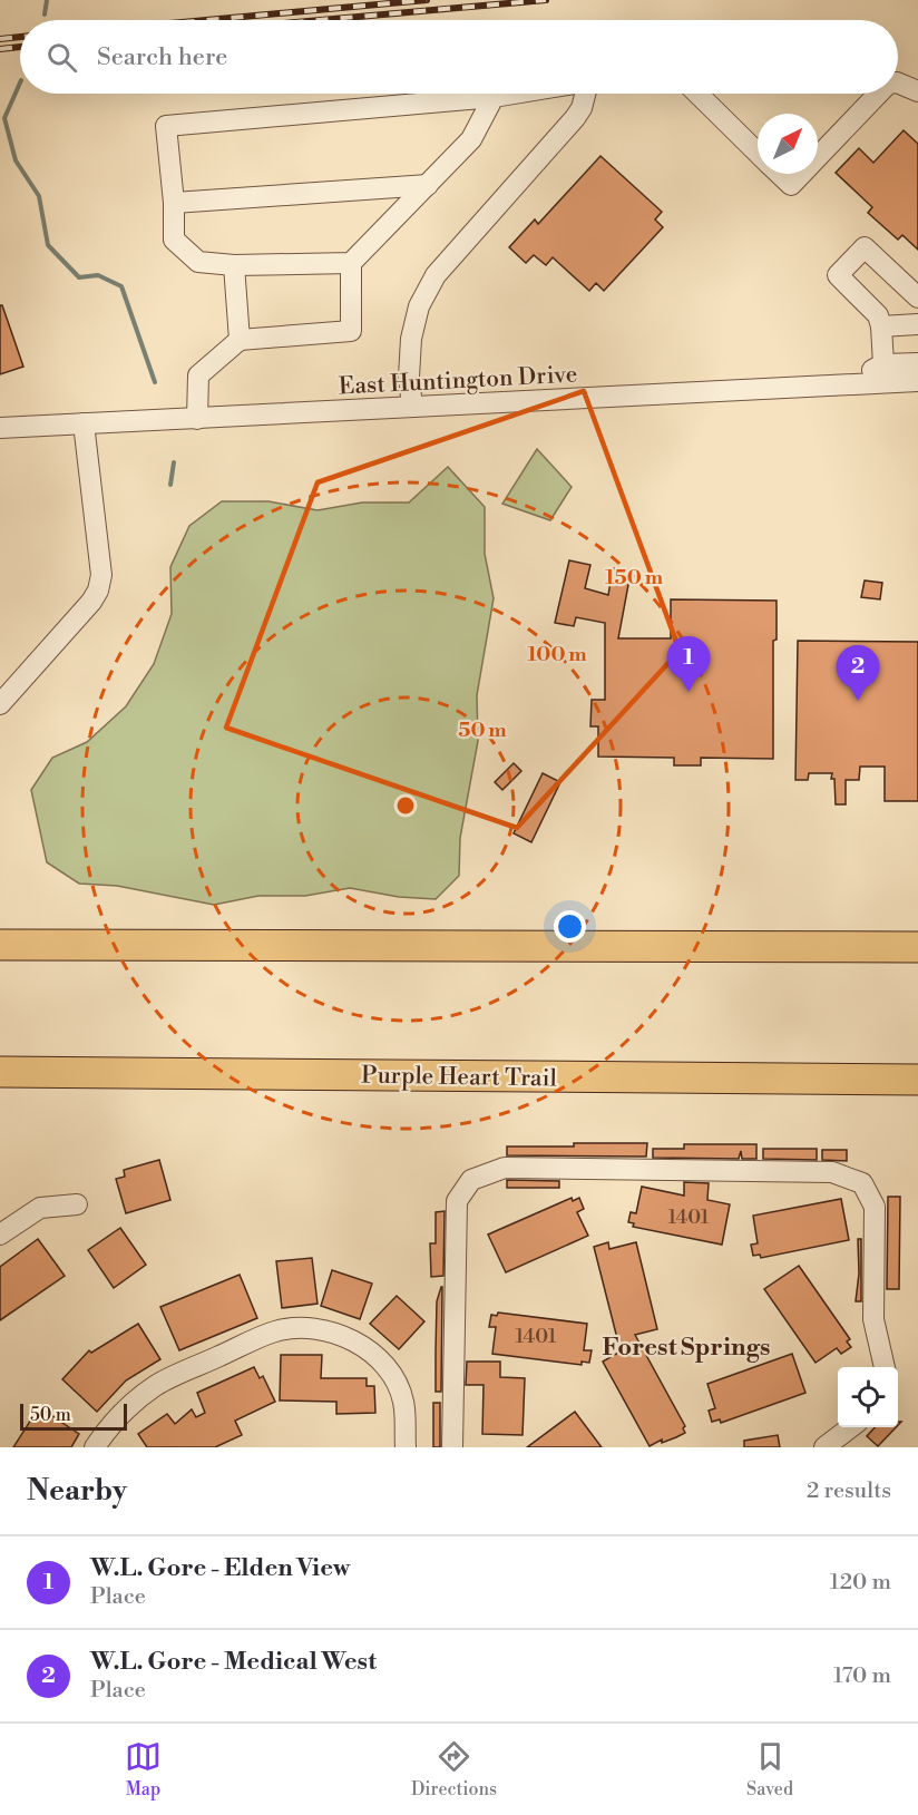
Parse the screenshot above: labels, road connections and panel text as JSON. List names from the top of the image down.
{
  "streets": {
    "highway": ["Purple Heart Trail"],
    "street": ["East Huntington Drive"]
  },
  "districts": ["Forest Springs"],
  "house_numbers": ["1401", "1401"],
  "scale_bar": "50 m",
  "north": "top right",
  "page": {
    "search": "Search here",
    "pins": ["1", "2"],
    "scale": "50 m",
    "heading": ["Nearby", "2 results"],
    "list": [
      {
        "mark": "1",
        "name": "W.L. Gore - Elden View",
        "note": "Place",
        "value": "120 m"
      },
      {
        "mark": "2",
        "name": "W.L. Gore - Medical West",
        "note": "Place",
        "value": "170 m"
      }
    ],
    "nav": ["Map", "Directions", "Saved"]
  },
  "rings": ["150 m", "100 m", "50 m"]
}
